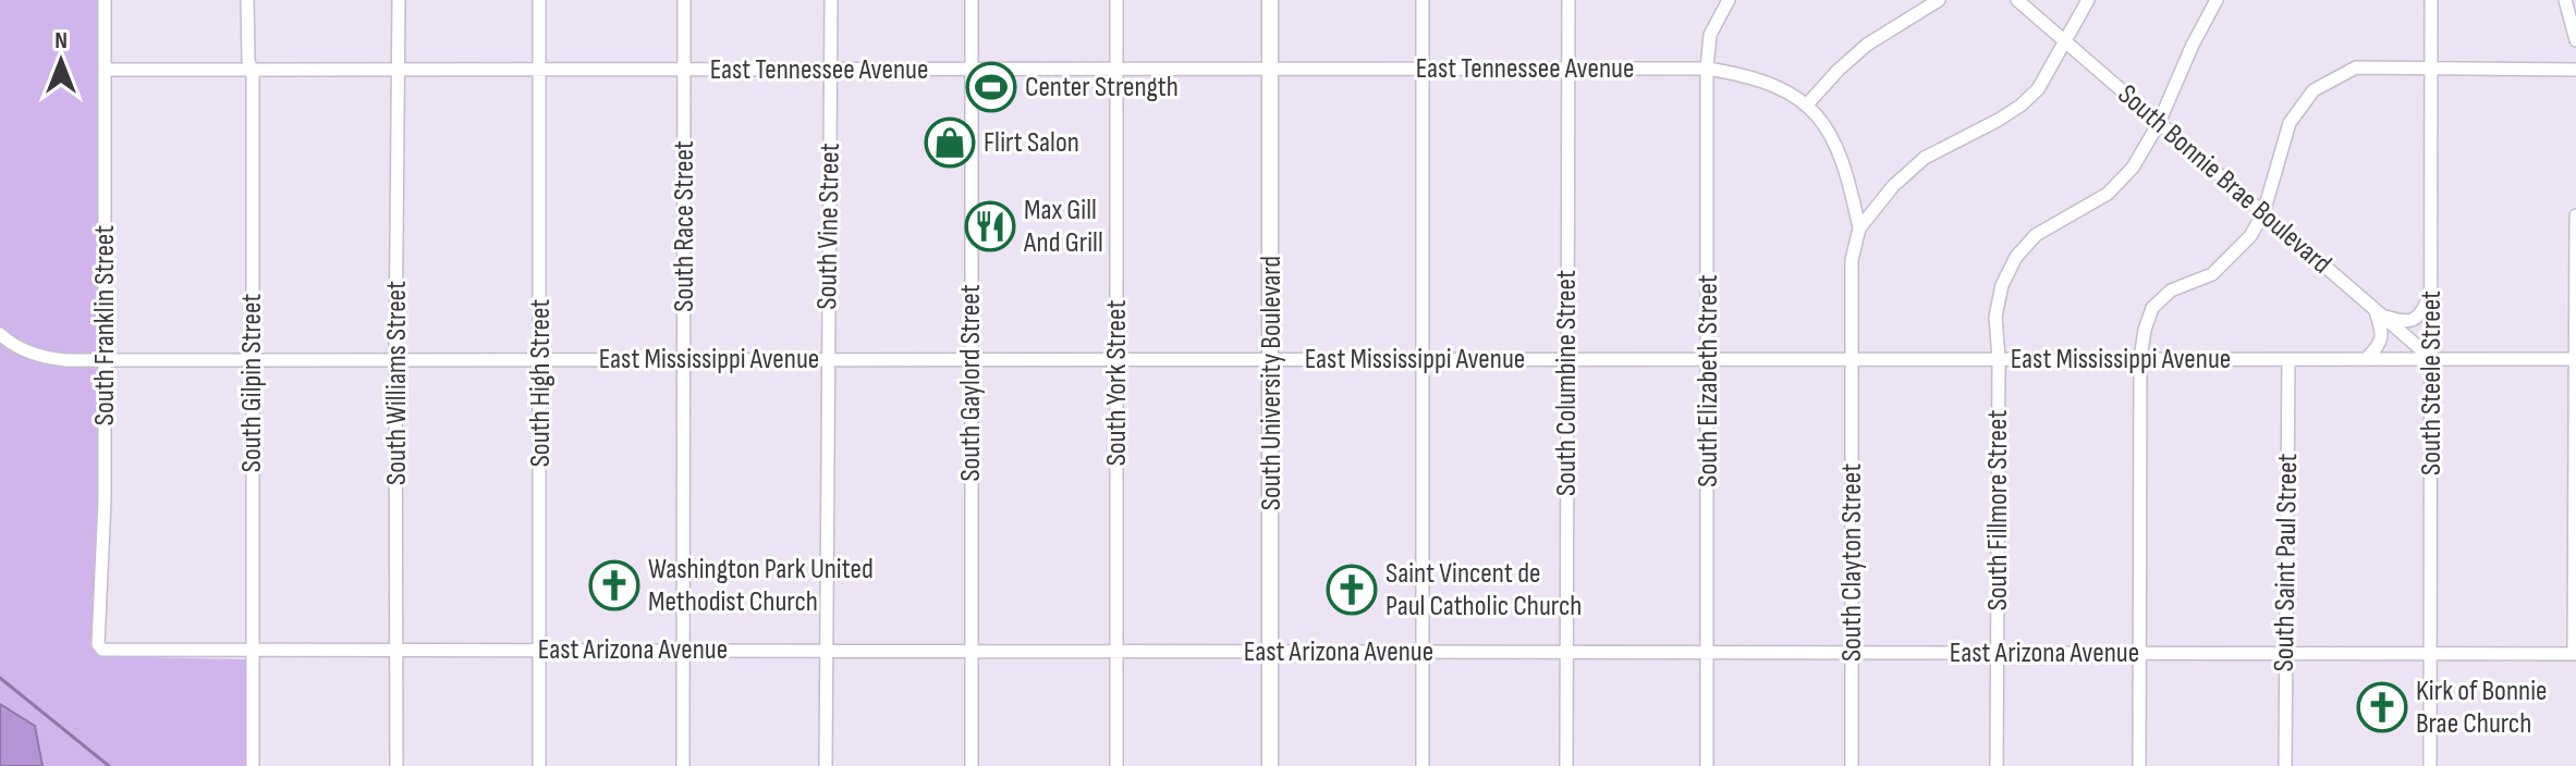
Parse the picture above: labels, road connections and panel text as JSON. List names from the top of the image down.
{
  "streets": {
    "main road": ["South University Boulevard"],
    "street": [
      "East Tennessee Avenue",
      "South Bonnie Brae Boulevard",
      "South Race Street",
      "South Vine Street",
      "South Franklin Street",
      "East Mississippi Avenue",
      "South Elizabeth Street",
      "South Gilpin Street",
      "South Williams Street",
      "South High Street",
      "South Gaylord Street",
      "South York Street",
      "South Columbine Street",
      "South Steele Street",
      "South Fillmore Street",
      "South Clayton Street",
      "South Saint Paul Street",
      "East Arizona Avenue"
    ]
  },
  "crossings": [
    ["East Tennessee Avenue", "South Race Street"],
    ["East Tennessee Avenue", "South Vine Street"],
    ["East Tennessee Avenue", "South Franklin Street"],
    ["East Tennessee Avenue", "South Elizabeth Street"],
    ["East Tennessee Avenue", "South Gilpin Street"],
    ["East Tennessee Avenue", "South Williams Street"],
    ["East Tennessee Avenue", "South High Street"],
    ["East Tennessee Avenue", "South Gaylord Street"],
    ["East Tennessee Avenue", "South York Street"],
    ["East Tennessee Avenue", "South University Boulevard"],
    ["East Tennessee Avenue", "South Columbine Street"],
    ["East Tennessee Avenue", "South Clayton Street"],
    ["South Bonnie Brae Boulevard", "East Mississippi Avenue"],
    ["South Bonnie Brae Boulevard", "South Steele Street"],
    ["South Bonnie Brae Boulevard", "South Fillmore Street"],
    ["South Race Street", "East Mississippi Avenue"],
    ["South Race Street", "East Arizona Avenue"],
    ["South Vine Street", "East Mississippi Avenue"],
    ["South Vine Street", "East Arizona Avenue"],
    ["South Franklin Street", "East Mississippi Avenue"],
    ["South Franklin Street", "East Arizona Avenue"],
    ["East Mississippi Avenue", "South Elizabeth Street"],
    ["East Mississippi Avenue", "South Gilpin Street"],
    ["East Mississippi Avenue", "South Williams Street"],
    ["East Mississippi Avenue", "South High Street"],
    ["East Mississippi Avenue", "South Gaylord Street"],
    ["East Mississippi Avenue", "South York Street"],
    ["East Mississippi Avenue", "South University Boulevard"],
    ["East Mississippi Avenue", "South Columbine Street"],
    ["East Mississippi Avenue", "South Steele Street"],
    ["East Mississippi Avenue", "South Fillmore Street"],
    ["East Mississippi Avenue", "South Clayton Street"],
    ["East Mississippi Avenue", "South Saint Paul Street"],
    ["South Elizabeth Street", "East Arizona Avenue"],
    ["South Gilpin Street", "East Arizona Avenue"],
    ["South Williams Street", "East Arizona Avenue"],
    ["South High Street", "East Arizona Avenue"],
    ["South Gaylord Street", "East Arizona Avenue"],
    ["South York Street", "East Arizona Avenue"],
    ["South University Boulevard", "East Arizona Avenue"],
    ["South Columbine Street", "East Arizona Avenue"],
    ["South Steele Street", "East Arizona Avenue"],
    ["South Fillmore Street", "East Arizona Avenue"],
    ["South Clayton Street", "East Arizona Avenue"],
    ["South Saint Paul Street", "East Arizona Avenue"]
  ],
  "places": {
    "sports": ["Center Strength"],
    "shop": ["Flirt Salon"],
    "restaurant": ["Max Gill And Grill"],
    "church": ["Washington Park United Methodist Church", "Saint Vincent de Paul Catholic Church", "Kirk of Bonnie Brae Church"]
  },
  "north": "top"
}
